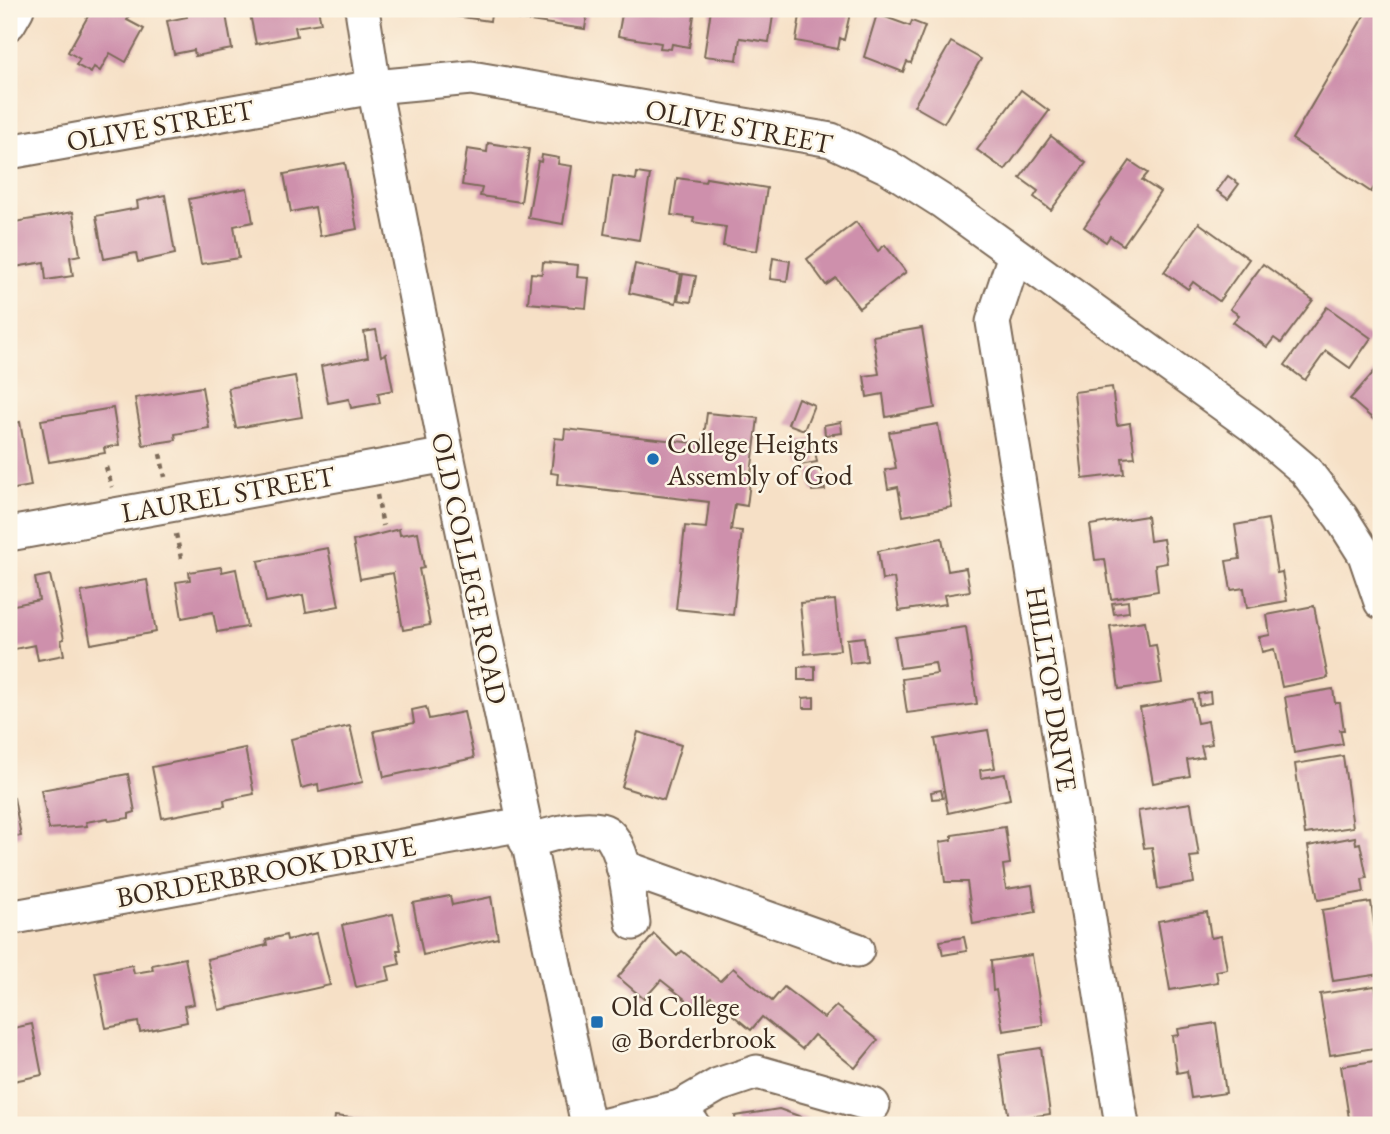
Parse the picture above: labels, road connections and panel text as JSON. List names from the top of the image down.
{
  "streets": {
    "street": [
      "OLIVE STREET",
      "LAUREL STREET",
      "OLD COLLEGE ROAD",
      "HILLTOP DRIVE",
      "BORDERBROOK DRIVE"
    ]
  },
  "crossings": [
    ["OLIVE STREET", "OLD COLLEGE ROAD"],
    ["OLIVE STREET", "HILLTOP DRIVE"],
    ["LAUREL STREET", "OLD COLLEGE ROAD"],
    ["OLD COLLEGE ROAD", "BORDERBROOK DRIVE"]
  ],
  "places": {
    "other": ["College Heights Assembly of God"],
    "transit": ["Old College @ Borderbrook"]
  }
}
